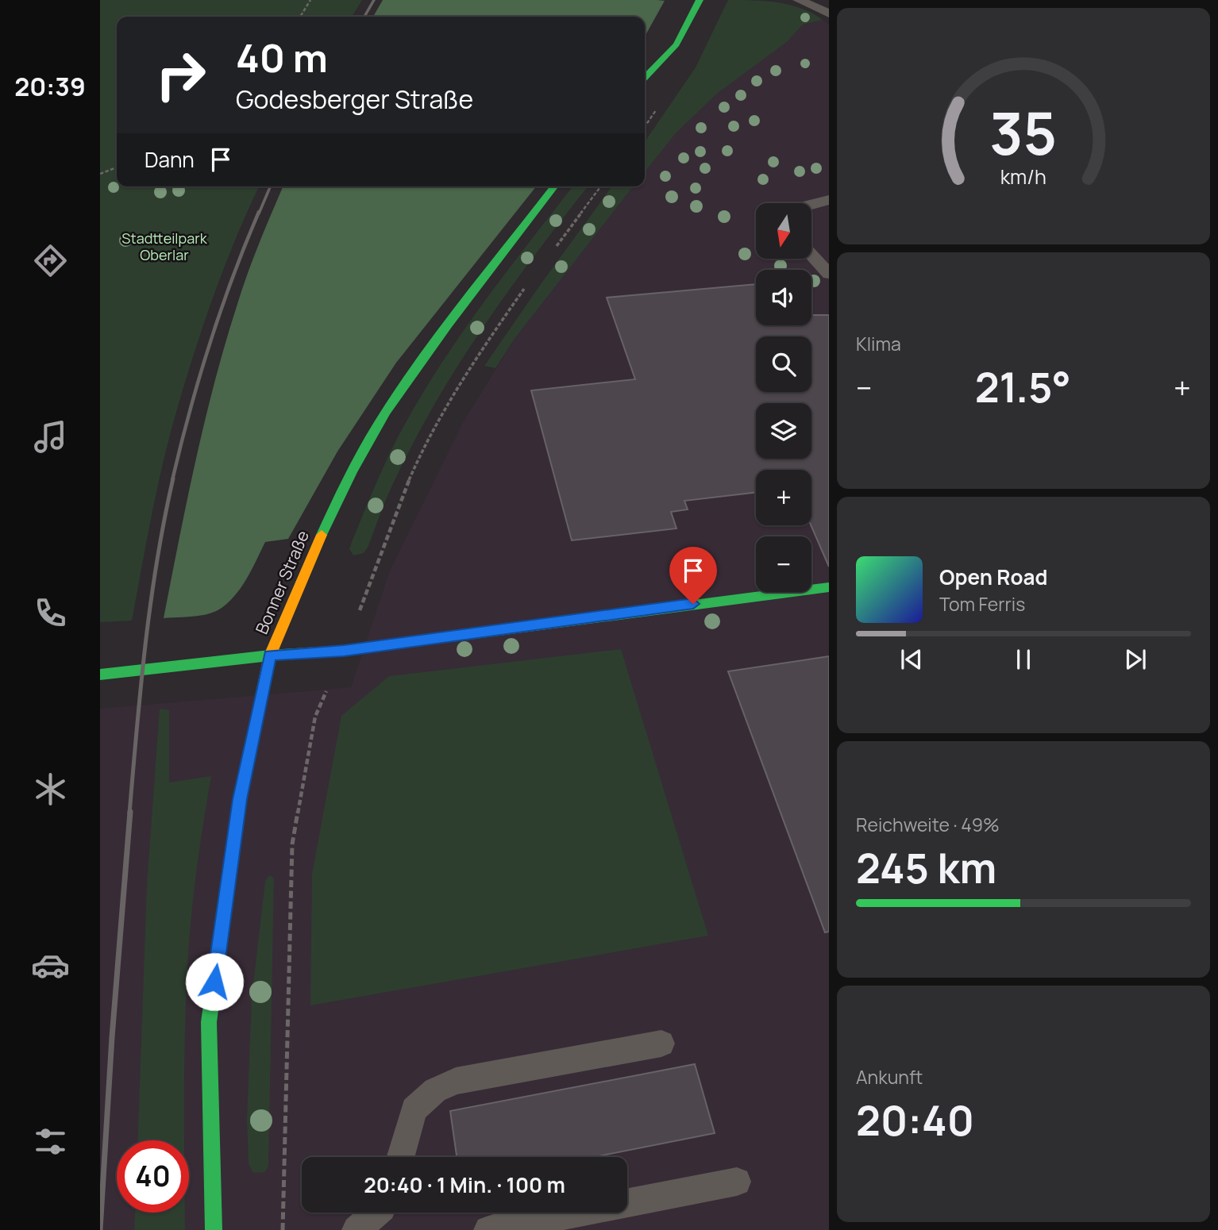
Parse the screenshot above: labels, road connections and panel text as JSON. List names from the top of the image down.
{
  "streets": {
    "street": ["Bonner Straße"]
  },
  "parks": ["Stadtteilpark Oberlar"],
  "north": "bottom",
  "page": {
    "tabs": "20:39",
    "turn": ["40 m", "Godesberger Straße"],
    "then": "Dann",
    "map_buttons": ["+", "−"],
    "tile": [
      "Klima",
      ["Reichweite · 49%", "245 km"],
      ["Ankunft", "20:40"]
    ],
    "heat": ["−", "21.5°", "+"],
    "song": ["Open Road", "Tom Ferris"],
    "limit": "40",
    "trip": "20:40 · 1 Min. · 100 m",
    "gauge": ["35", "km/h"]
  }
}
